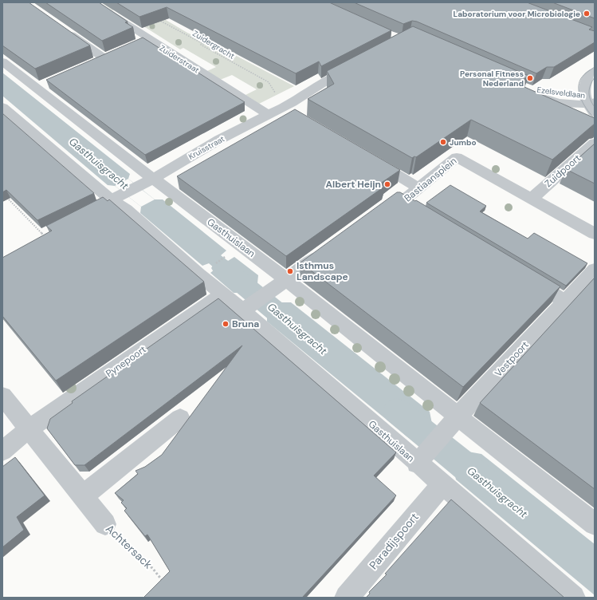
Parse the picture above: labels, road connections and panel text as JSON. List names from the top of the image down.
{
  "streets": {
    "street": [
      "Zuiderstraat",
      "Kruisstraat",
      "Zuidpoort",
      "Bastiaansplein",
      "Gasthuislaan",
      "Vestpoort",
      "Pynepoort",
      "Paradijspoort",
      "Achtersack"
    ],
    "path": ["Zuidergracht"]
  },
  "crossings": [
    ["Zuidergracht", "Kruisstraat"],
    ["Zuiderstraat", "Kruisstraat"],
    ["Kruisstraat", "Gasthuislaan"],
    ["Zuidpoort", "Bastiaansplein"],
    ["Gasthuislaan", "Vestpoort"],
    ["Gasthuislaan", "Pynepoort"],
    ["Gasthuislaan", "Paradijspoort"],
    ["Pynepoort", "Achtersack"]
  ],
  "water": ["Gasthuisgracht"],
  "places": [
    "Laboratorium voor Microbiologie",
    "Personal Fitness Nederland",
    "Jumbo",
    "Albert Heijn",
    "Isthmus Landscape",
    "Bruna"
  ]
}
